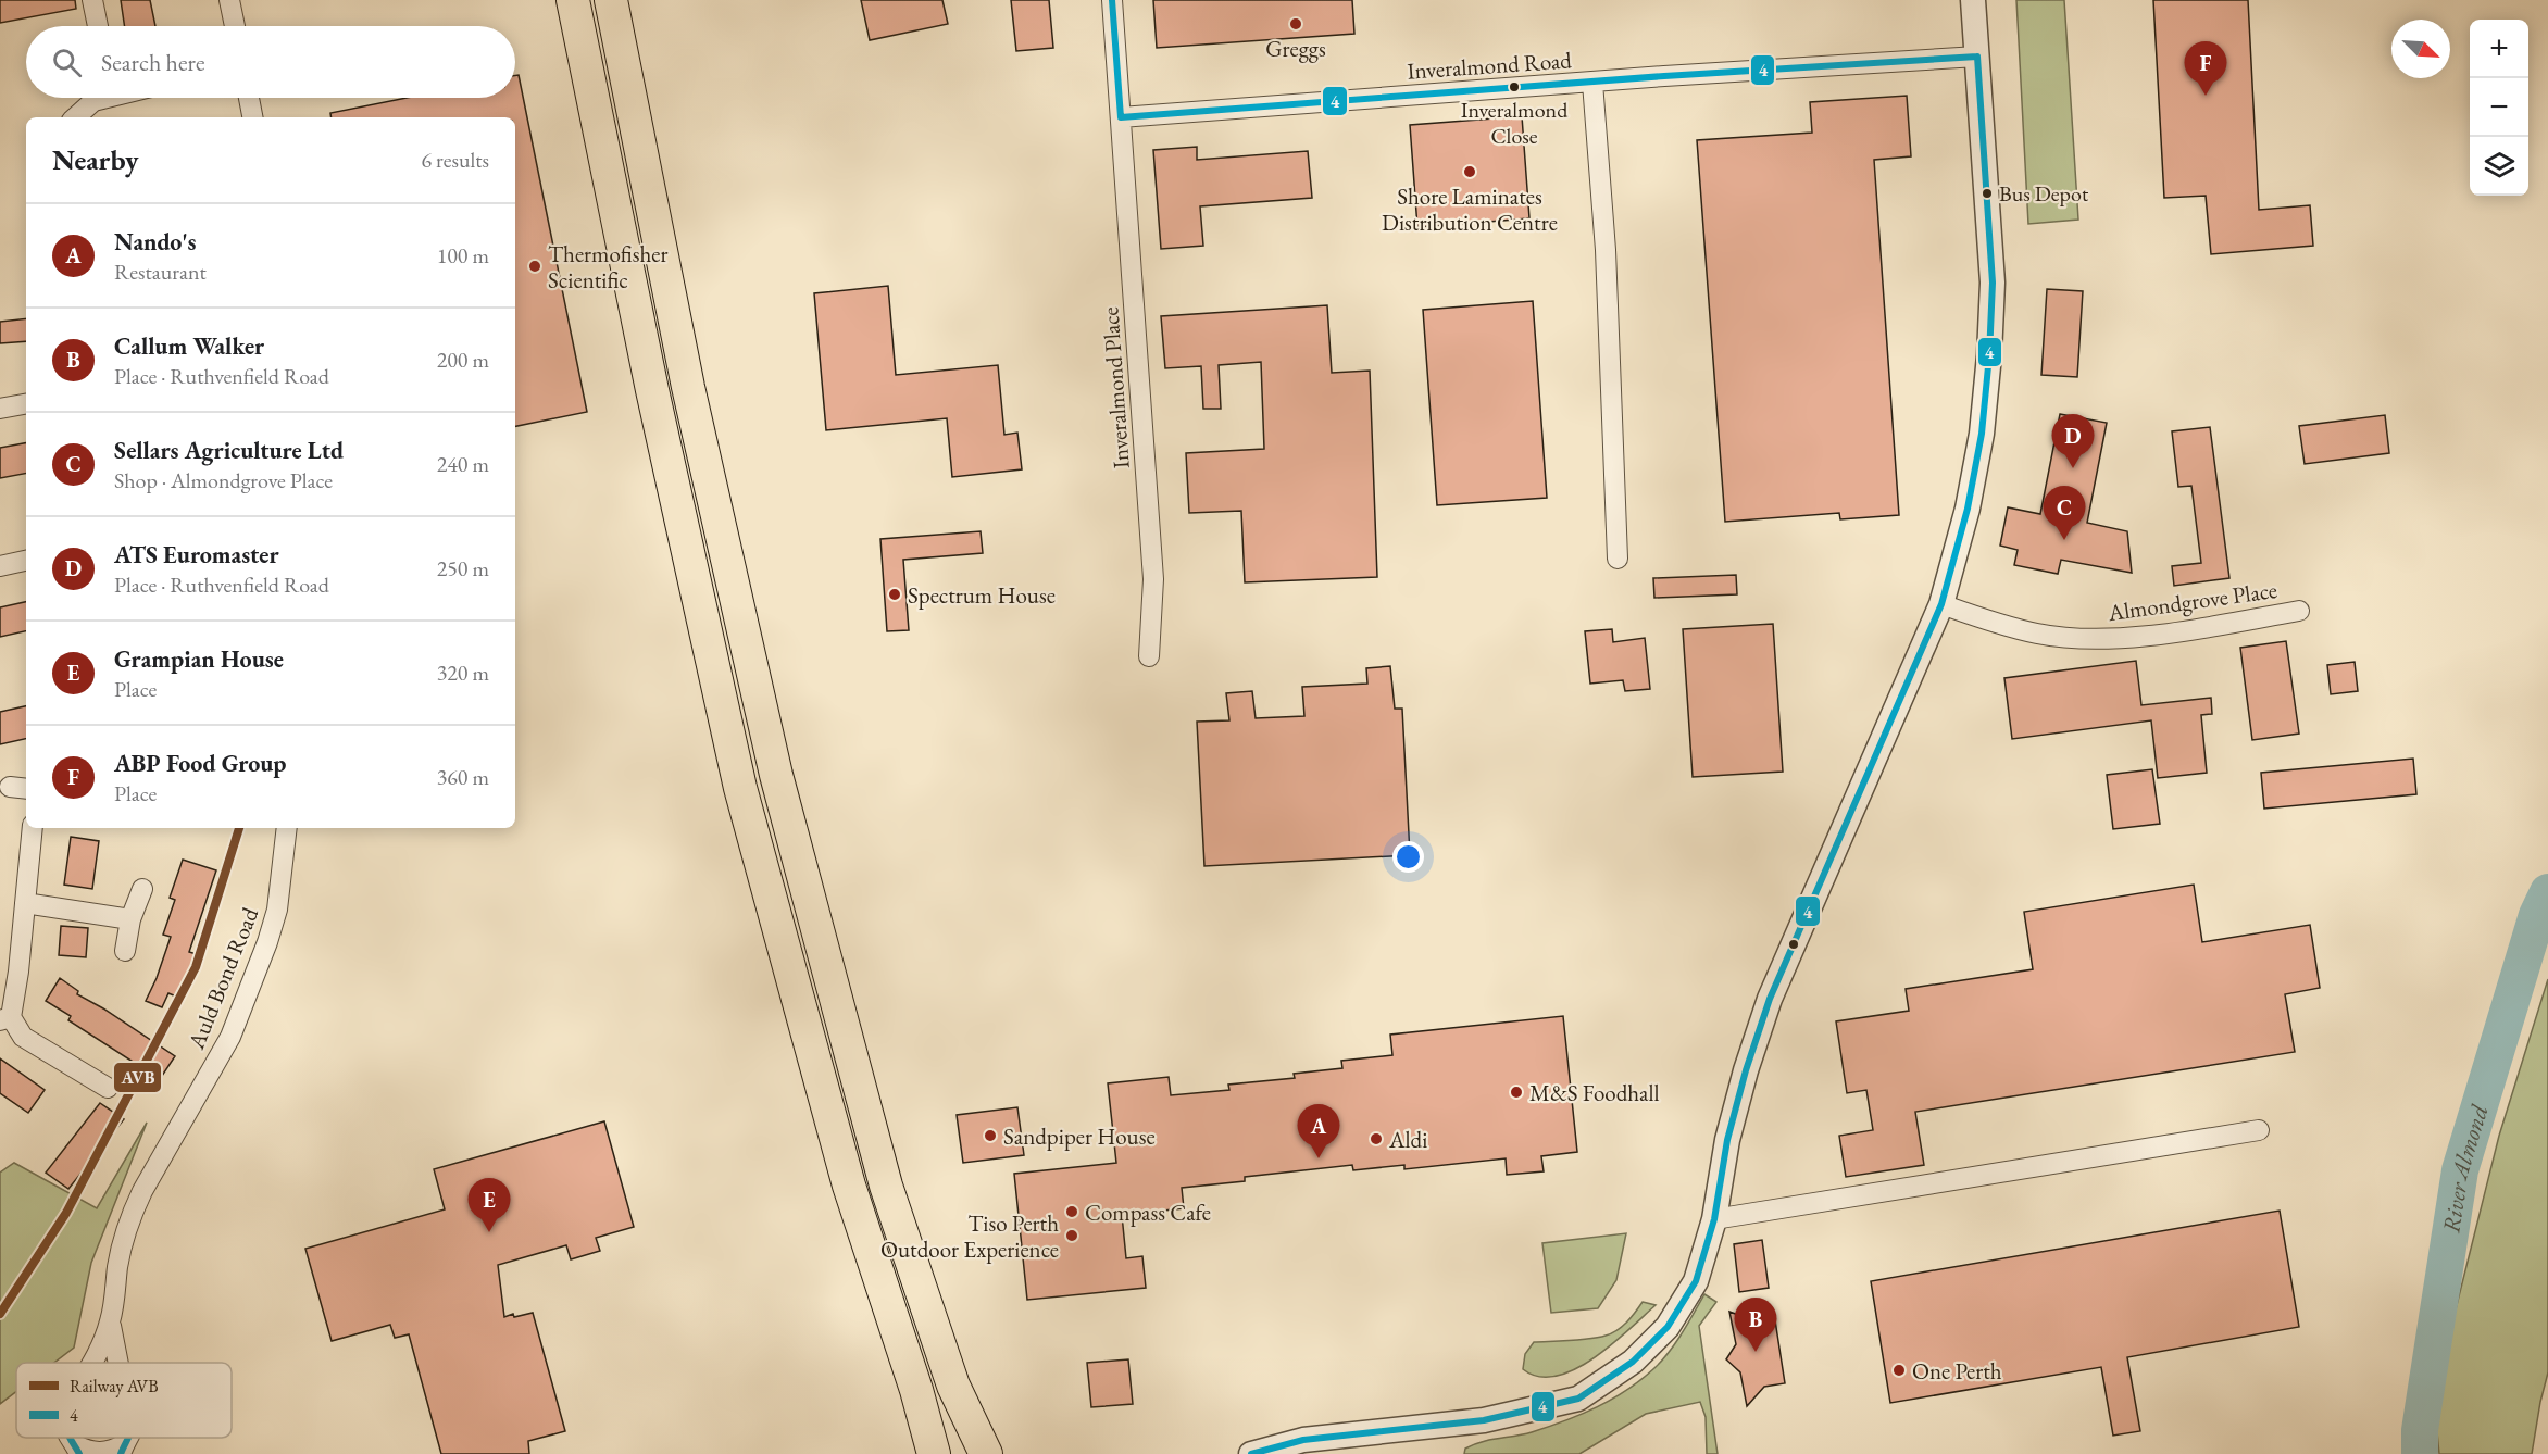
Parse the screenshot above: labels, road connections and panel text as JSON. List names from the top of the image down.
{
  "streets": {
    "street": [
      "Inveralmond Road",
      "Inveralmond Place",
      "Almondgrove Place",
      "Auld Bond Road"
    ]
  },
  "crossings": [
    ["Inveralmond Road", "Inveralmond Place"]
  ],
  "water": ["River Almond"],
  "places": [
    "Greggs",
    "Inveralmond Close",
    "Shore Laminates Distribution Centre",
    "Bus Depot",
    "Thermofisher Scientific",
    "Spectrum House",
    "M&S Foodhall",
    "Sandpiper House",
    "Aldi",
    "Compass Cafe",
    "Tiso Perth Outdoor Experience",
    "One Perth"
  ],
  "lines": ["transit line 4", "rail line AVB"],
  "legend": ["Railway AVB", "4"],
  "north": "bottom right",
  "page": {
    "map_buttons": ["+", "−"],
    "search": "Search here",
    "pins": [
      "F",
      "D",
      "C",
      "A",
      "E",
      "B"
    ],
    "heading": ["Nearby", "6 results"],
    "list": [
      {
        "mark": "A",
        "name": "Nando's",
        "note": "Restaurant",
        "value": "100 m"
      },
      {
        "mark": "B",
        "name": "Callum Walker",
        "note": "Place · Ruthvenfield Road",
        "value": "200 m"
      },
      {
        "mark": "C",
        "name": "Sellars Agriculture Ltd",
        "note": "Shop · Almondgrove Place",
        "value": "240 m"
      },
      {
        "mark": "D",
        "name": "ATS Euromaster",
        "note": "Place · Ruthvenfield Road",
        "value": "250 m"
      },
      {
        "mark": "E",
        "name": "Grampian House",
        "note": "Place",
        "value": "320 m"
      },
      {
        "mark": "F",
        "name": "ABP Food Group",
        "note": "Place",
        "value": "360 m"
      }
    ]
  }
}
